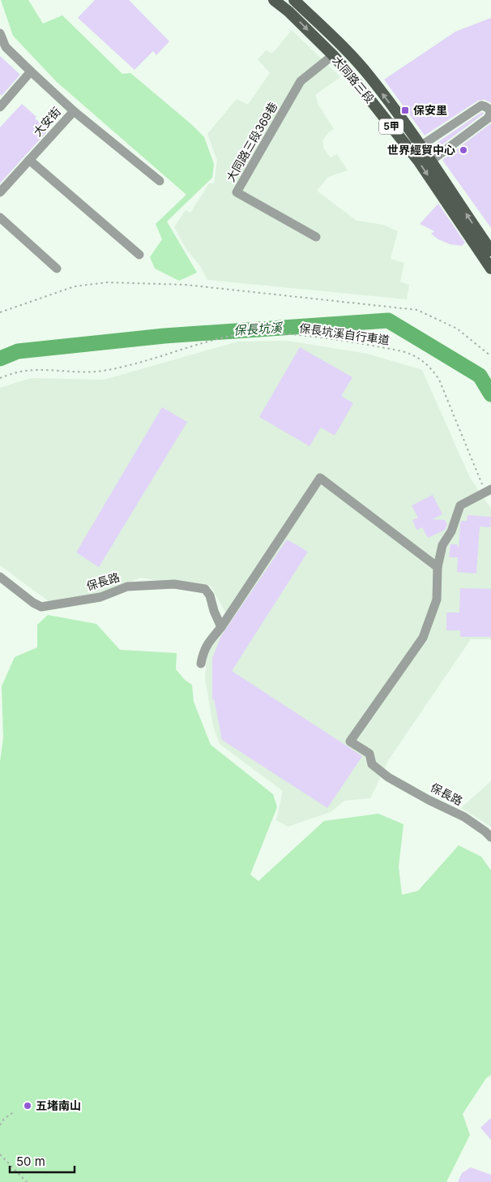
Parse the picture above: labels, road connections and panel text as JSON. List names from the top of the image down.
{
  "streets": {
    "main road": ["大同路三段", "5甲"],
    "street": ["大安街", "大同路三段369巷", "保長路"],
    "path": ["保長坑溪自行車道"]
  },
  "crossings": [
    ["大同路三段", "大同路三段369巷"]
  ],
  "water": ["保長坑溪"],
  "places": {
    "transit": ["保安里"],
    "other": ["世界經貿中心", "五堵南山"]
  },
  "scale_bar": "50 m"
}
